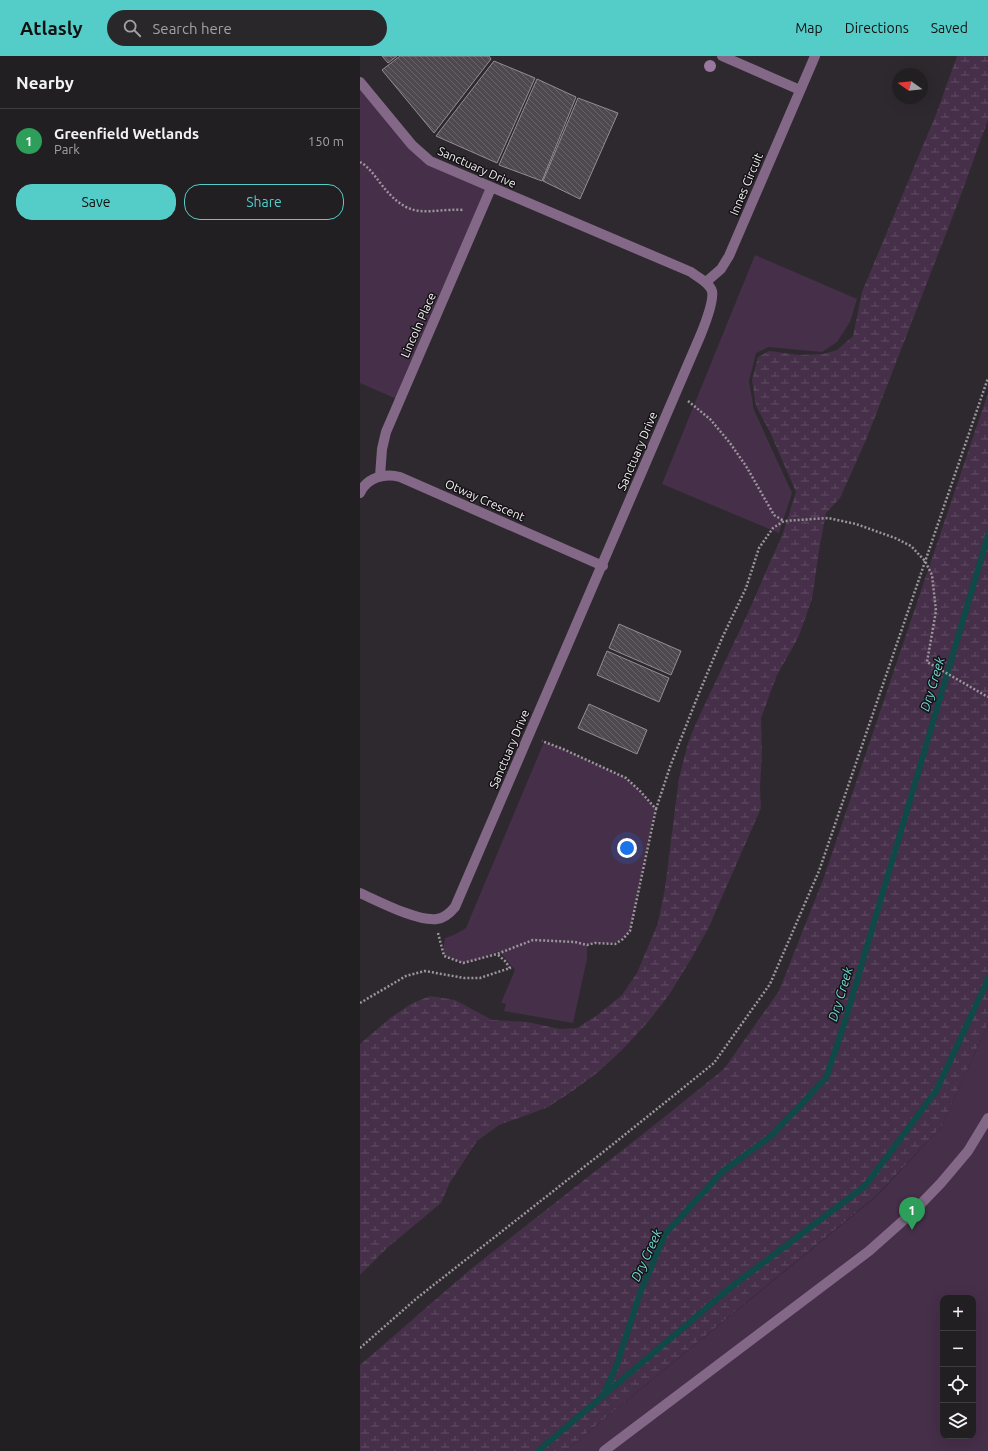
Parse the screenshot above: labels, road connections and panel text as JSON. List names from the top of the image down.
{
  "streets": {
    "street": [
      "Sanctuary Drive",
      "Innes Circuit",
      "Lincoln Place",
      "Otway Crescent"
    ]
  },
  "crossings": [
    ["Sanctuary Drive", "Innes Circuit"],
    ["Sanctuary Drive", "Lincoln Place"],
    ["Sanctuary Drive", "Otway Crescent"],
    ["Lincoln Place", "Otway Crescent"]
  ],
  "water": ["Dry Creek"],
  "north": "left",
  "page": {
    "header": "Atlasly",
    "search": "Search here",
    "nav": ["Map", "Directions", "Saved"],
    "heading": "Nearby",
    "list": [
      {
        "mark": "1",
        "name": "Greenfield Wetlands",
        "note": "Park",
        "value": "150 m"
      }
    ],
    "buttons": ["Save", "Share"],
    "pins": "1",
    "map_buttons": ["+", "−"]
  }
}
